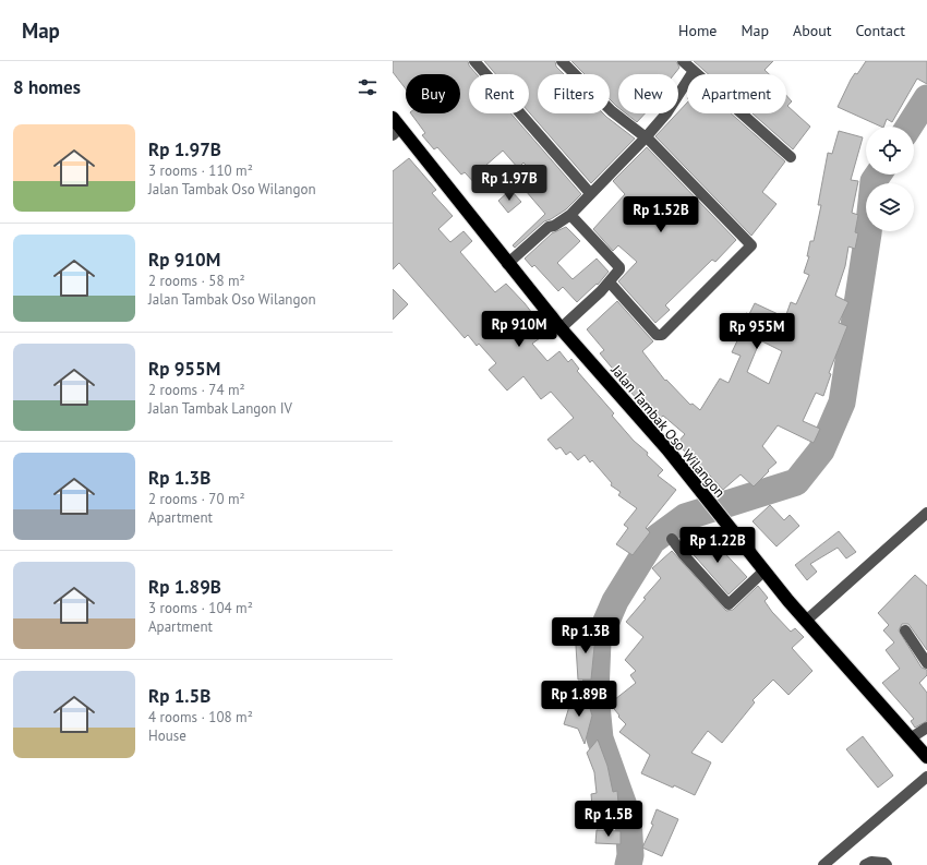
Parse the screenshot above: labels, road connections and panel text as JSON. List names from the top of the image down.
{
  "streets": {
    "highway": ["Jalan Tambak Oso Wilangon"]
  },
  "page": {
    "header": "Map",
    "nav": [
      "Home",
      "Map",
      "About",
      "Contact"
    ],
    "heading": "8 homes",
    "chip": [
      "Buy",
      "Rent",
      "Filters",
      "New",
      "Apartment"
    ],
    "list": [
      {
        "name": "Rp 1.97B",
        "note": "3 rooms · 110 m² · Jalan Tambak Oso Wilangon"
      },
      {
        "name": "Rp 910M",
        "note": "2 rooms · 58 m² · Jalan Tambak Oso Wilangon"
      },
      {
        "name": "Rp 955M",
        "note": "2 rooms · 74 m² · Jalan Tambak Langon IV"
      },
      {
        "name": "Rp 1.3B",
        "note": "2 rooms · 70 m² · Apartment"
      },
      {
        "name": "Rp 1.89B",
        "note": "3 rooms · 104 m² · Apartment"
      },
      {
        "name": "Rp 1.5B",
        "note": "4 rooms · 108 m² · House"
      }
    ],
    "price": [
      "Rp 1.97B",
      "Rp 1.52B",
      "Rp 910M",
      "Rp 955M",
      "Rp 1.22B",
      "Rp 1.3B",
      "Rp 1.89B",
      "Rp 1.5B"
    ]
  }
}
